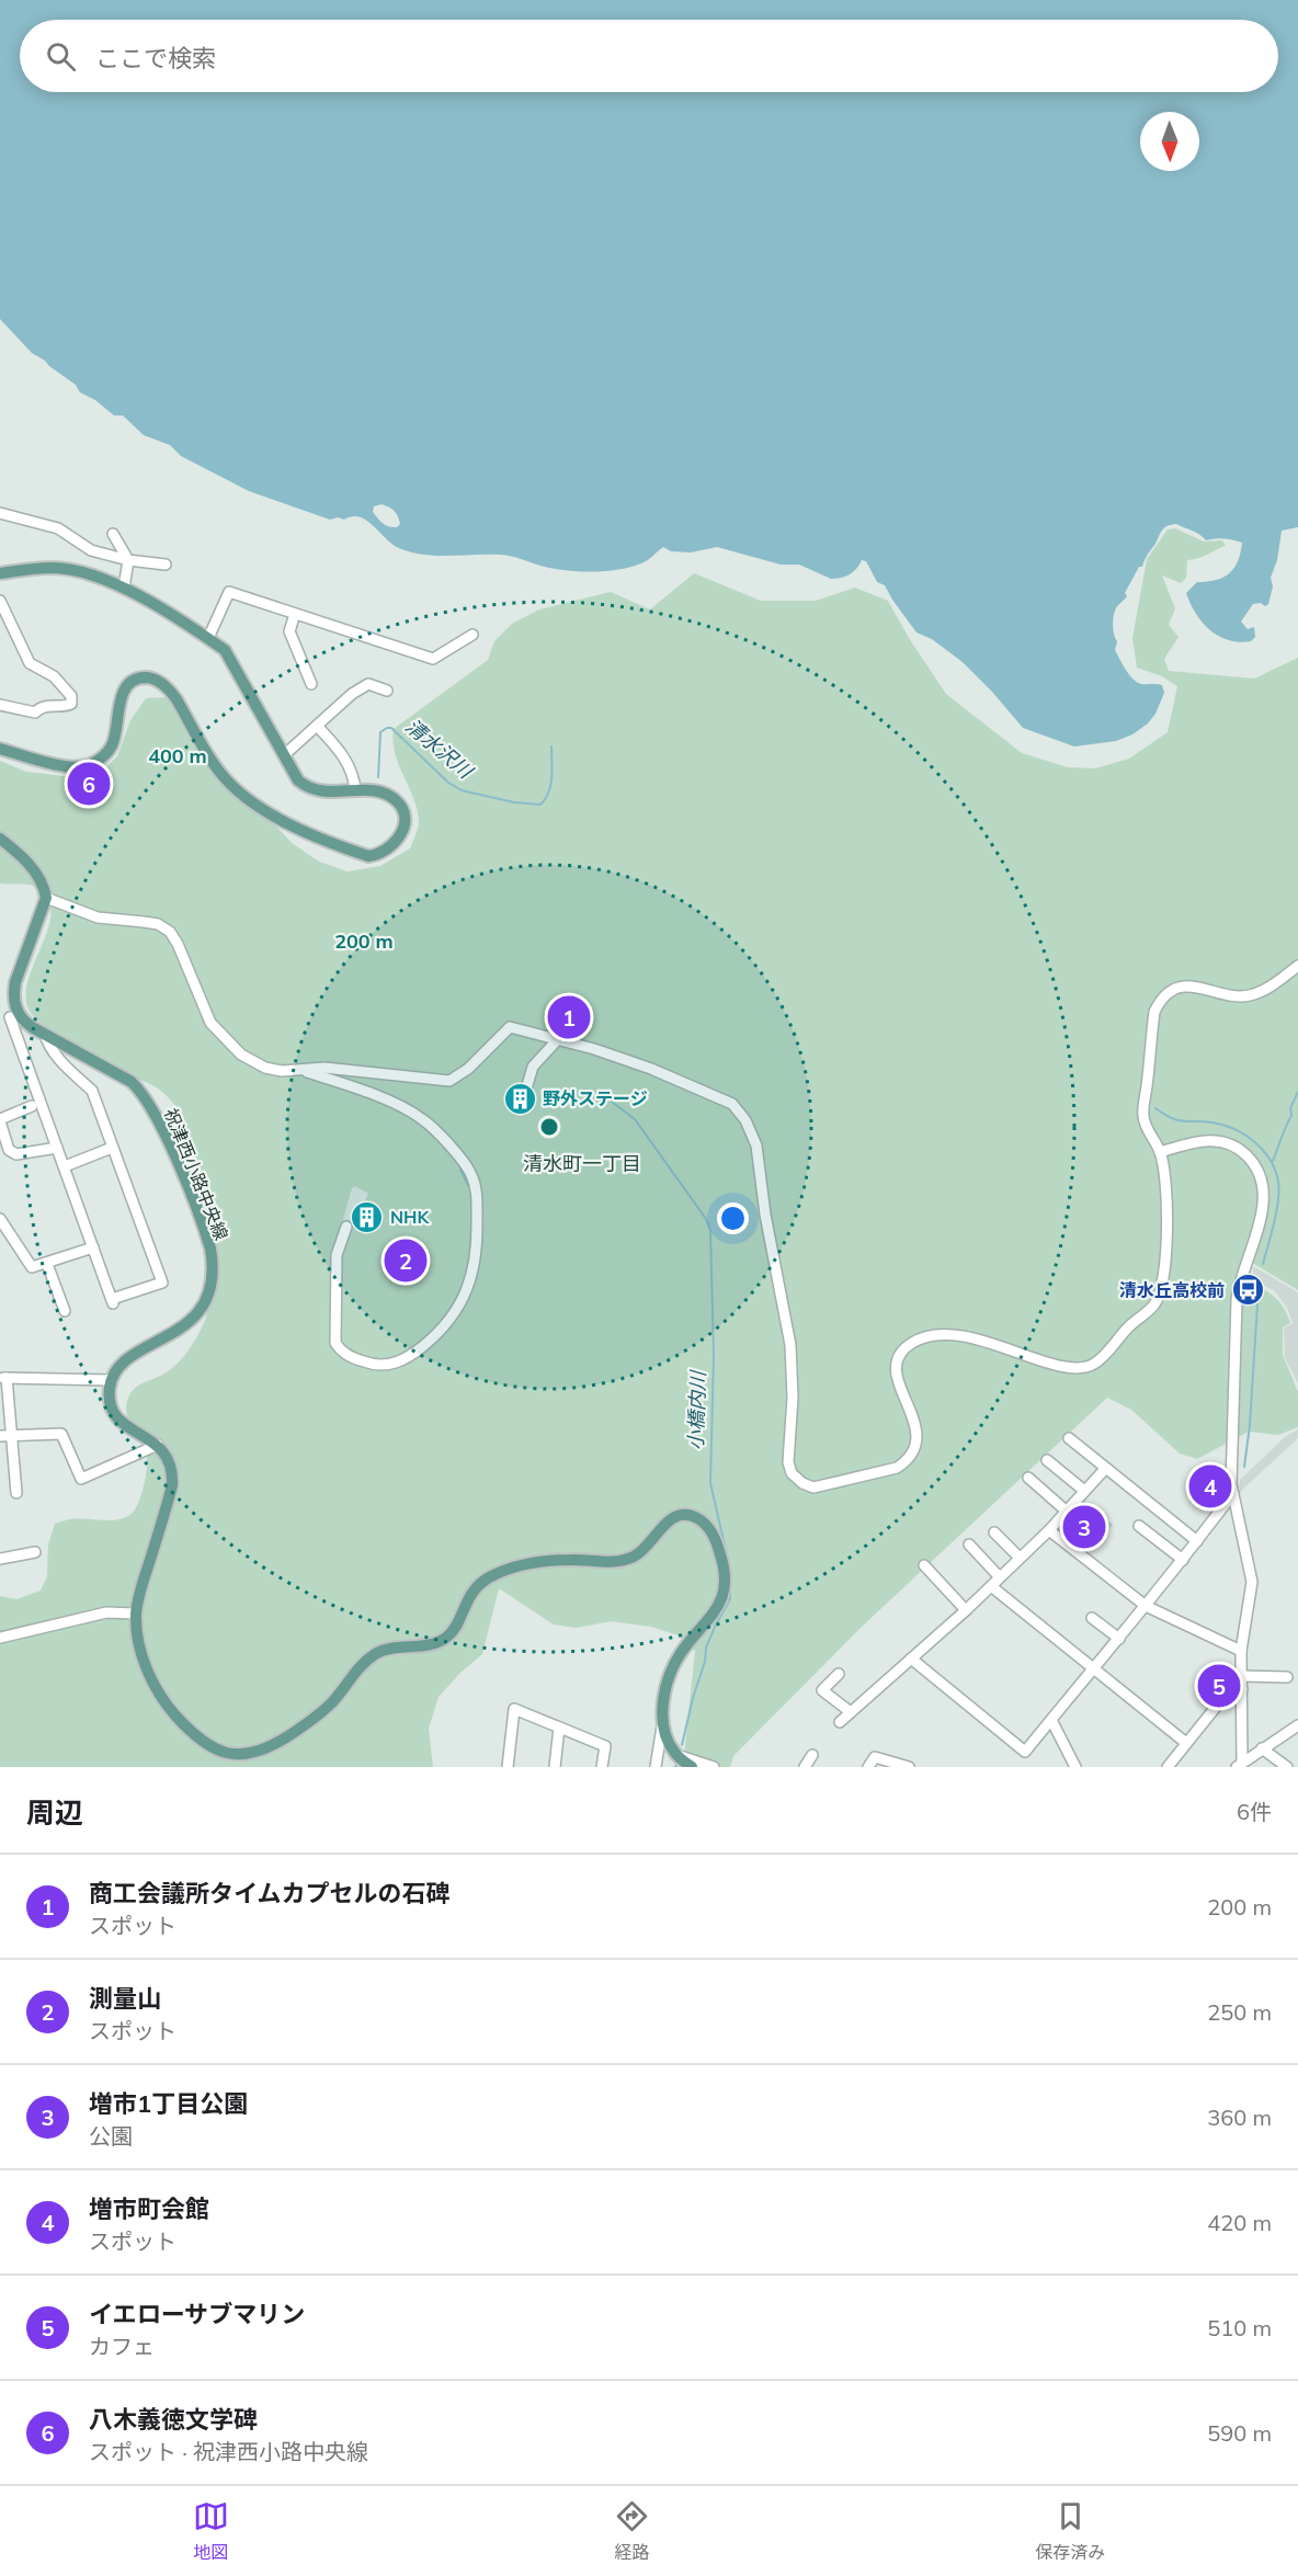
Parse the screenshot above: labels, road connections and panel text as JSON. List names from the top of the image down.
{
  "streets": {
    "main road": ["祝津西小路中央線"]
  },
  "districts": ["清水町一丁目"],
  "water": ["清水沢川", "小橋内川"],
  "places": {
    "building": ["野外ステージ", "NHK"],
    "bus stop": ["清水丘高校前"]
  },
  "north": "bottom",
  "page": {
    "search": "ここで検索",
    "pins": [
      "6",
      "1",
      "2",
      "4",
      "3",
      "5"
    ],
    "heading": ["周辺", "6件"],
    "list": [
      {
        "mark": "1",
        "name": "商工会議所タイムカプセルの石碑",
        "note": "スポット",
        "value": "200 m"
      },
      {
        "mark": "2",
        "name": "測量山",
        "note": "スポット",
        "value": "250 m"
      },
      {
        "mark": "3",
        "name": "増市1丁目公園",
        "note": "公園",
        "value": "360 m"
      },
      {
        "mark": "4",
        "name": "増市町会館",
        "note": "スポット",
        "value": "420 m"
      },
      {
        "mark": "5",
        "name": "イエローサブマリン",
        "note": "カフェ",
        "value": "510 m"
      },
      {
        "mark": "6",
        "name": "八木義徳文学碑",
        "note": "スポット · 祝津西小路中央線",
        "value": "590 m"
      }
    ],
    "nav": ["地図", "経路", "保存済み"]
  },
  "rings": ["400 m", "200 m"]
}
